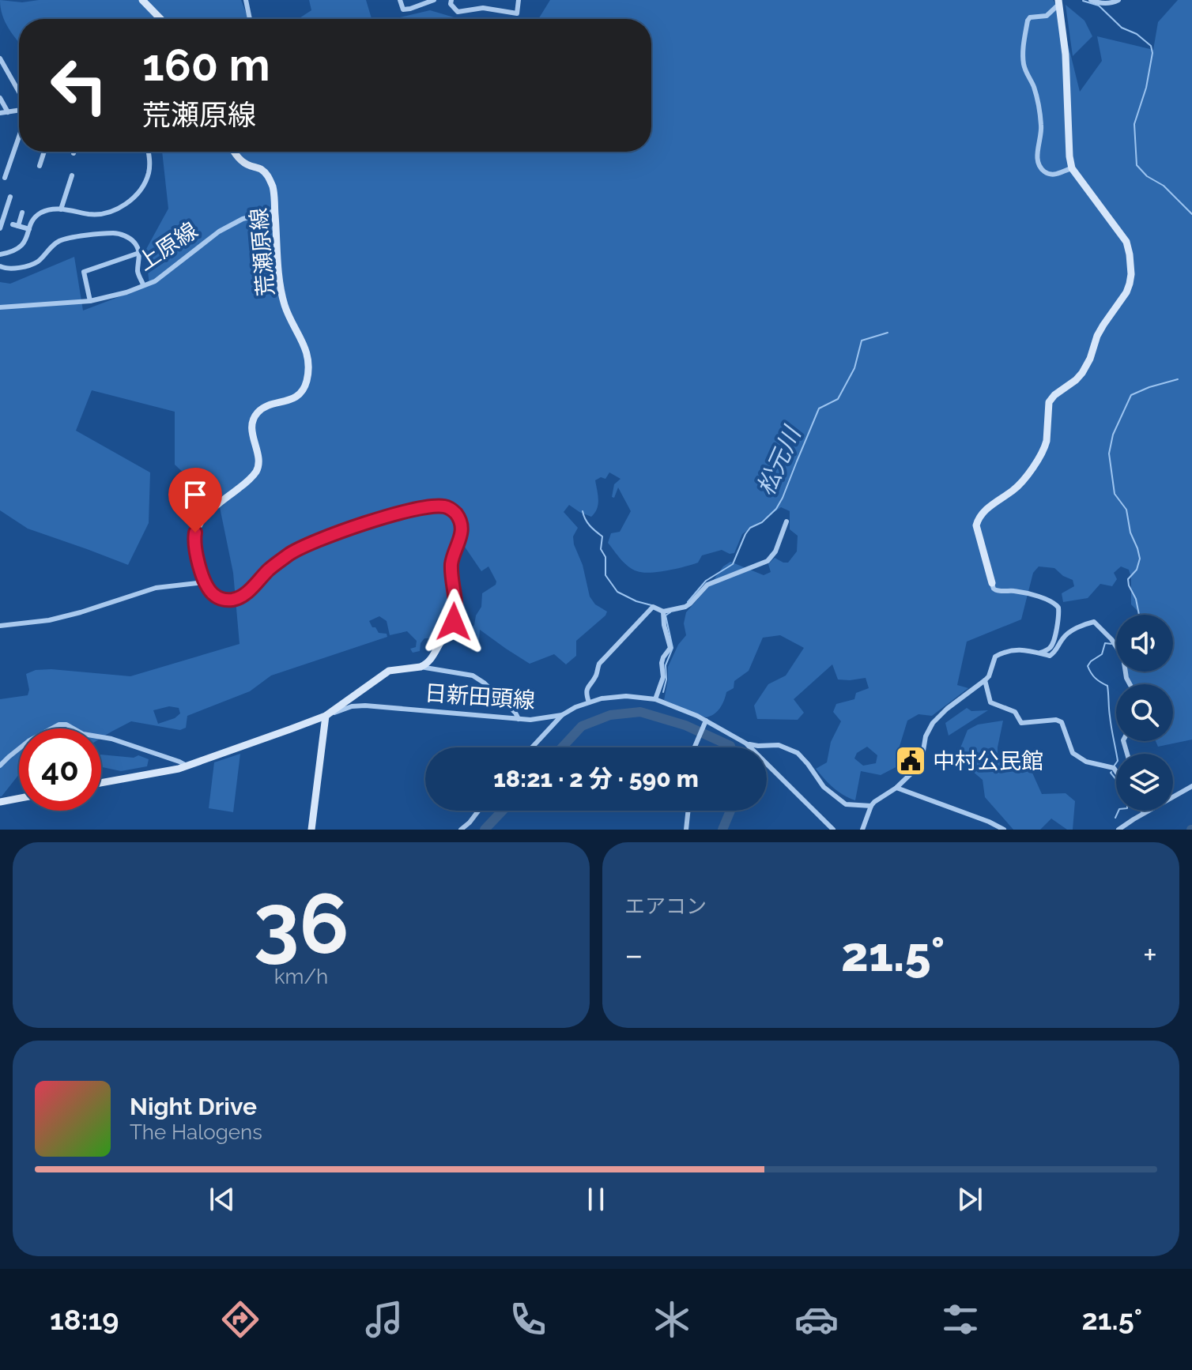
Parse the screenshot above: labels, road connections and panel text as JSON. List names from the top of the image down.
{
  "streets": {
    "street": ["上原線", "荒瀬原線", "日新田頭線"]
  },
  "crossings": [
    ["上原線", "荒瀬原線"]
  ],
  "water": ["松元川"],
  "places": {
    "public building": ["中村公民館"]
  },
  "page": {
    "turn": ["160 m", "荒瀬原線"],
    "limit": "40",
    "trip": "18:21 · 2 分 · 590 m",
    "tile": [
      ["36", "km/h"],
      "エアコン"
    ],
    "heat": ["−", "21.5°", "+"],
    "song": ["Night Drive", "The Halogens"],
    "tabs": ["18:19", "21.5°"]
  }
}
